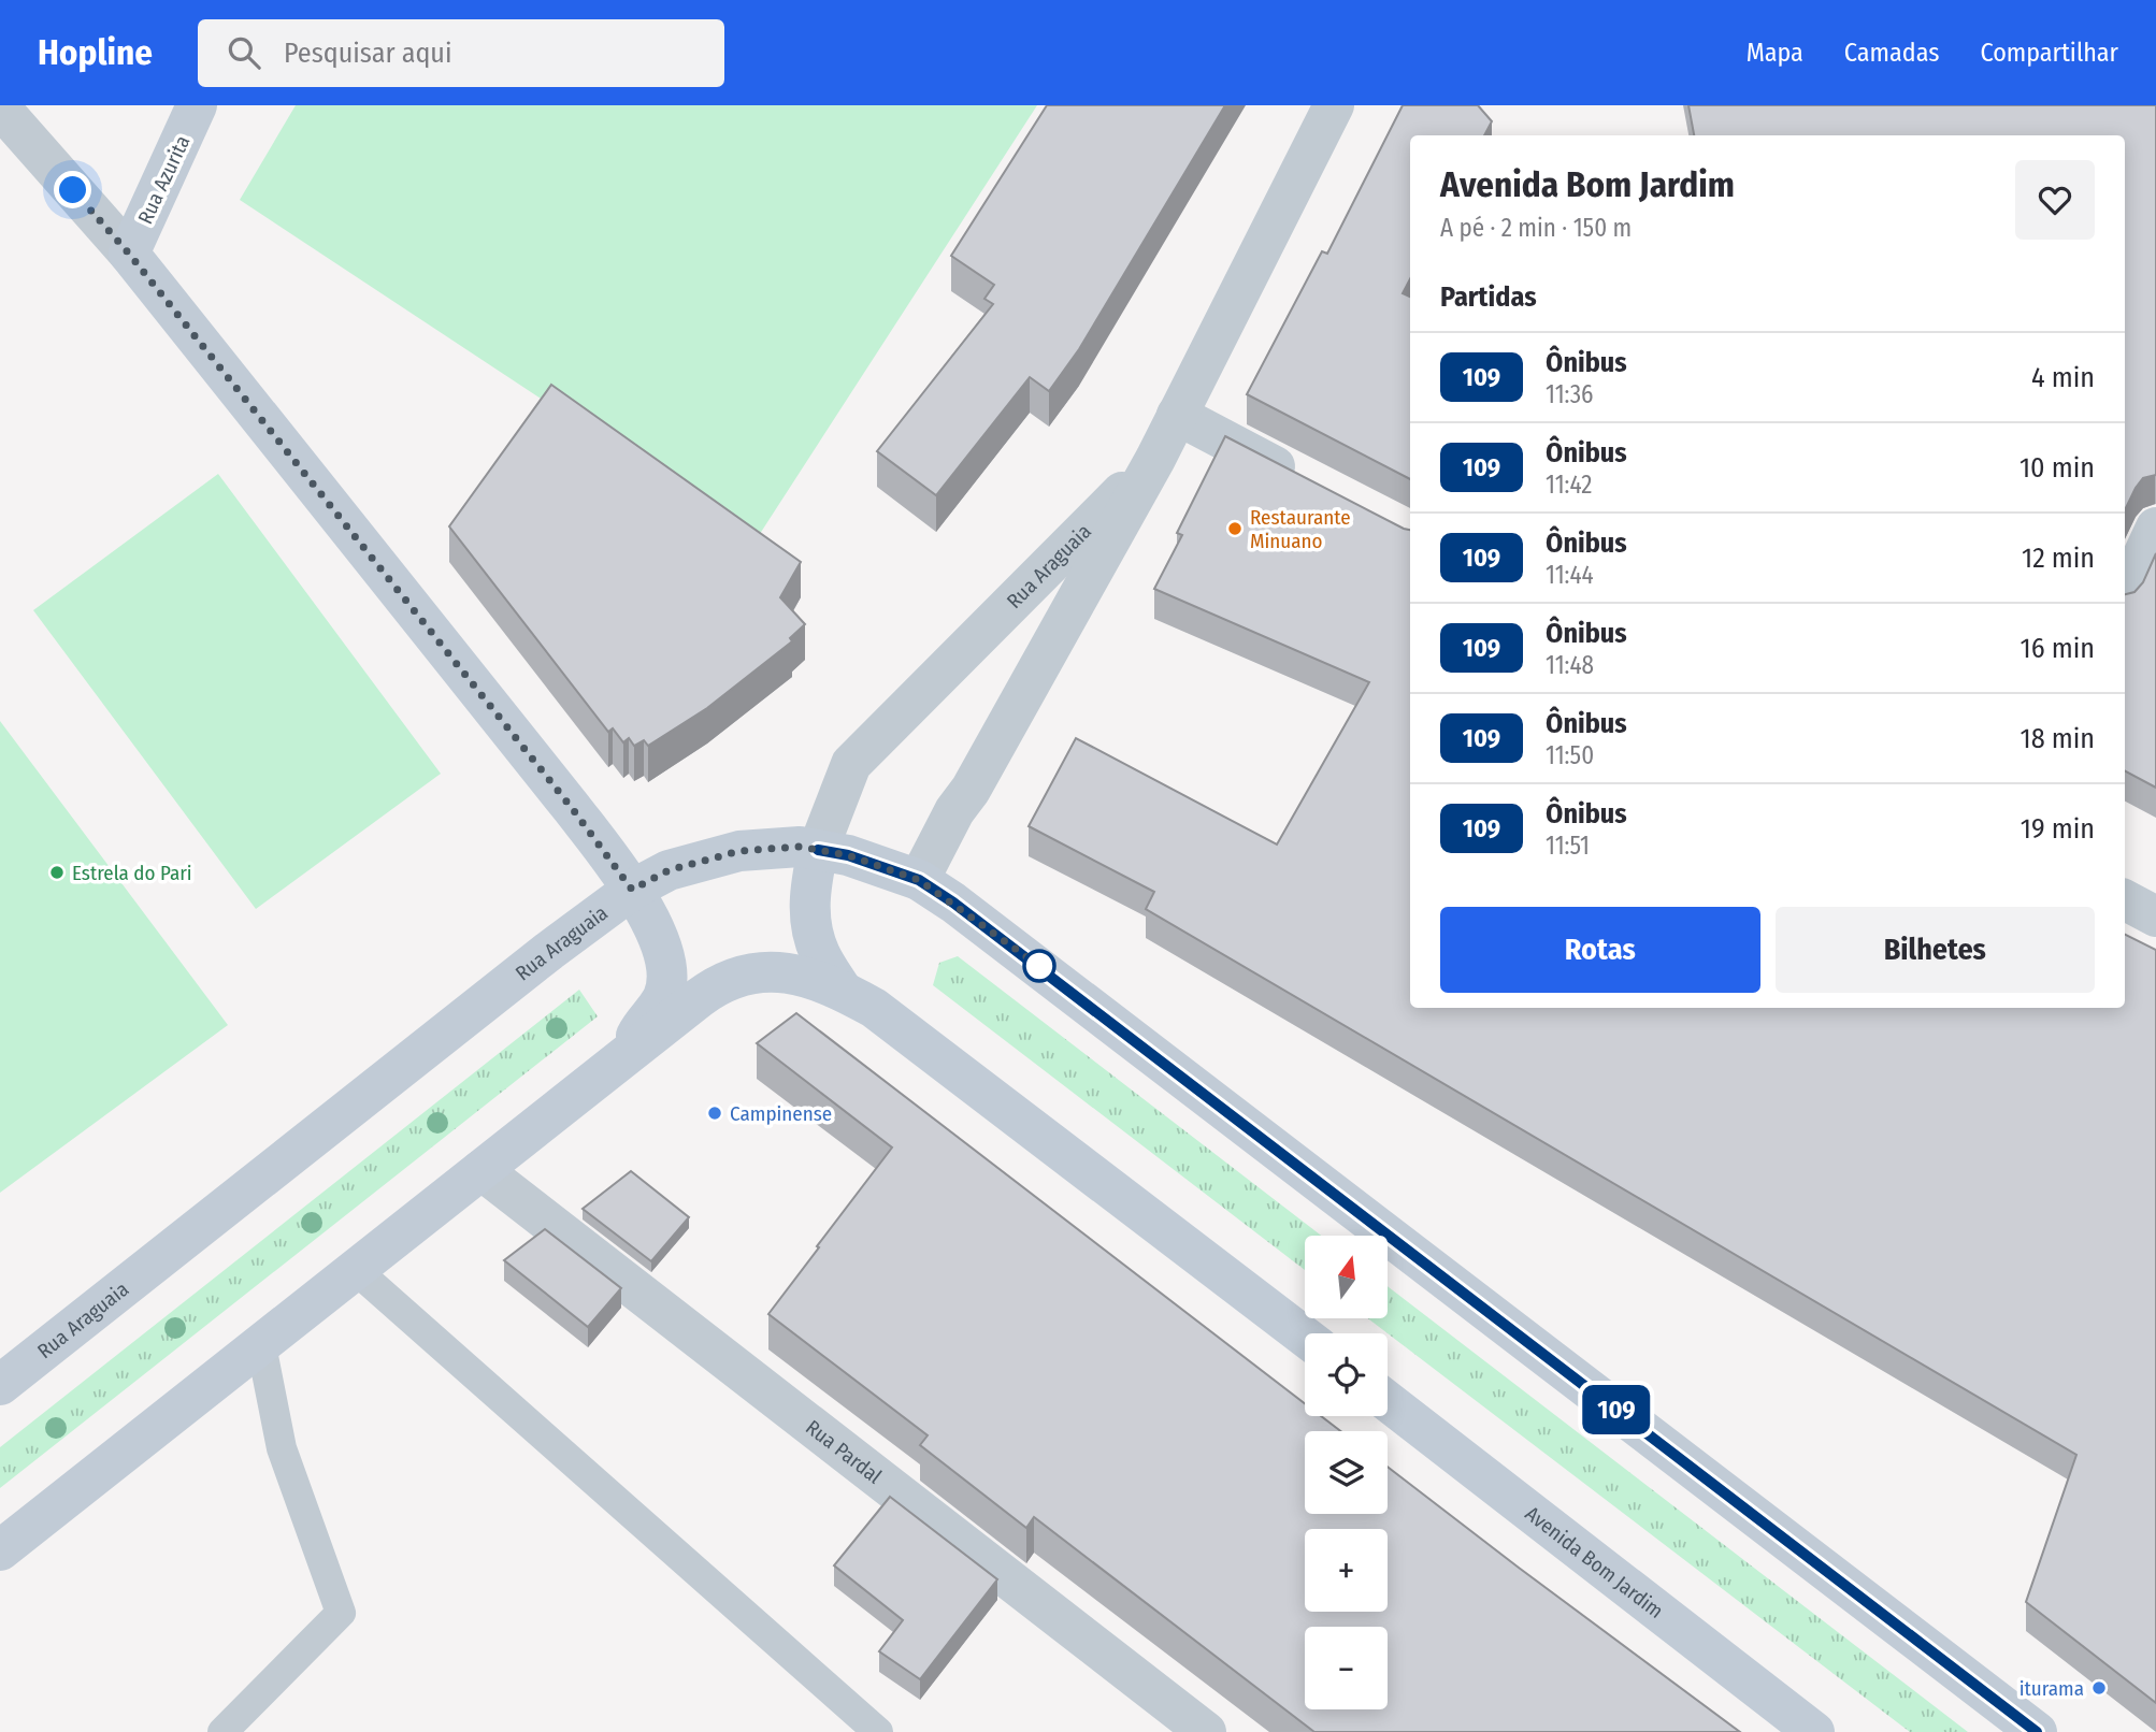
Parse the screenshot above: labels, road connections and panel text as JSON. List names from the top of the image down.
{
  "streets": {
    "main road": ["Rua Azurita", "Rua Araguaia", "Avenida Bom Jardim"],
    "street": ["Rua Pardal"]
  },
  "places": [
    "Restaurante Minuano",
    "Estrela do Pari",
    "Campinense",
    "iturama"
  ],
  "lines": ["bus line 109"],
  "north": "top",
  "page": {
    "header": "Hopline",
    "search": "Pesquisar aqui",
    "nav": ["Mapa", "Camadas", "Compartilhar"],
    "on_map": "109",
    "heading": [
      ["Avenida Bom Jardim", "A pé · 2 min · 150 m"],
      "Partidas"
    ],
    "list": [
      {
        "mark": "109",
        "name": "Ônibus",
        "note": "11:36",
        "value": "4 min"
      },
      {
        "mark": "109",
        "name": "Ônibus",
        "note": "11:42",
        "value": "10 min"
      },
      {
        "mark": "109",
        "name": "Ônibus",
        "note": "11:44",
        "value": "12 min"
      },
      {
        "mark": "109",
        "name": "Ônibus",
        "note": "11:48",
        "value": "16 min"
      },
      {
        "mark": "109",
        "name": "Ônibus",
        "note": "11:50",
        "value": "18 min"
      },
      {
        "mark": "109",
        "name": "Ônibus",
        "note": "11:51",
        "value": "19 min"
      }
    ],
    "buttons": ["Rotas", "Bilhetes"],
    "map_buttons": ["+", "−"]
  }
}
